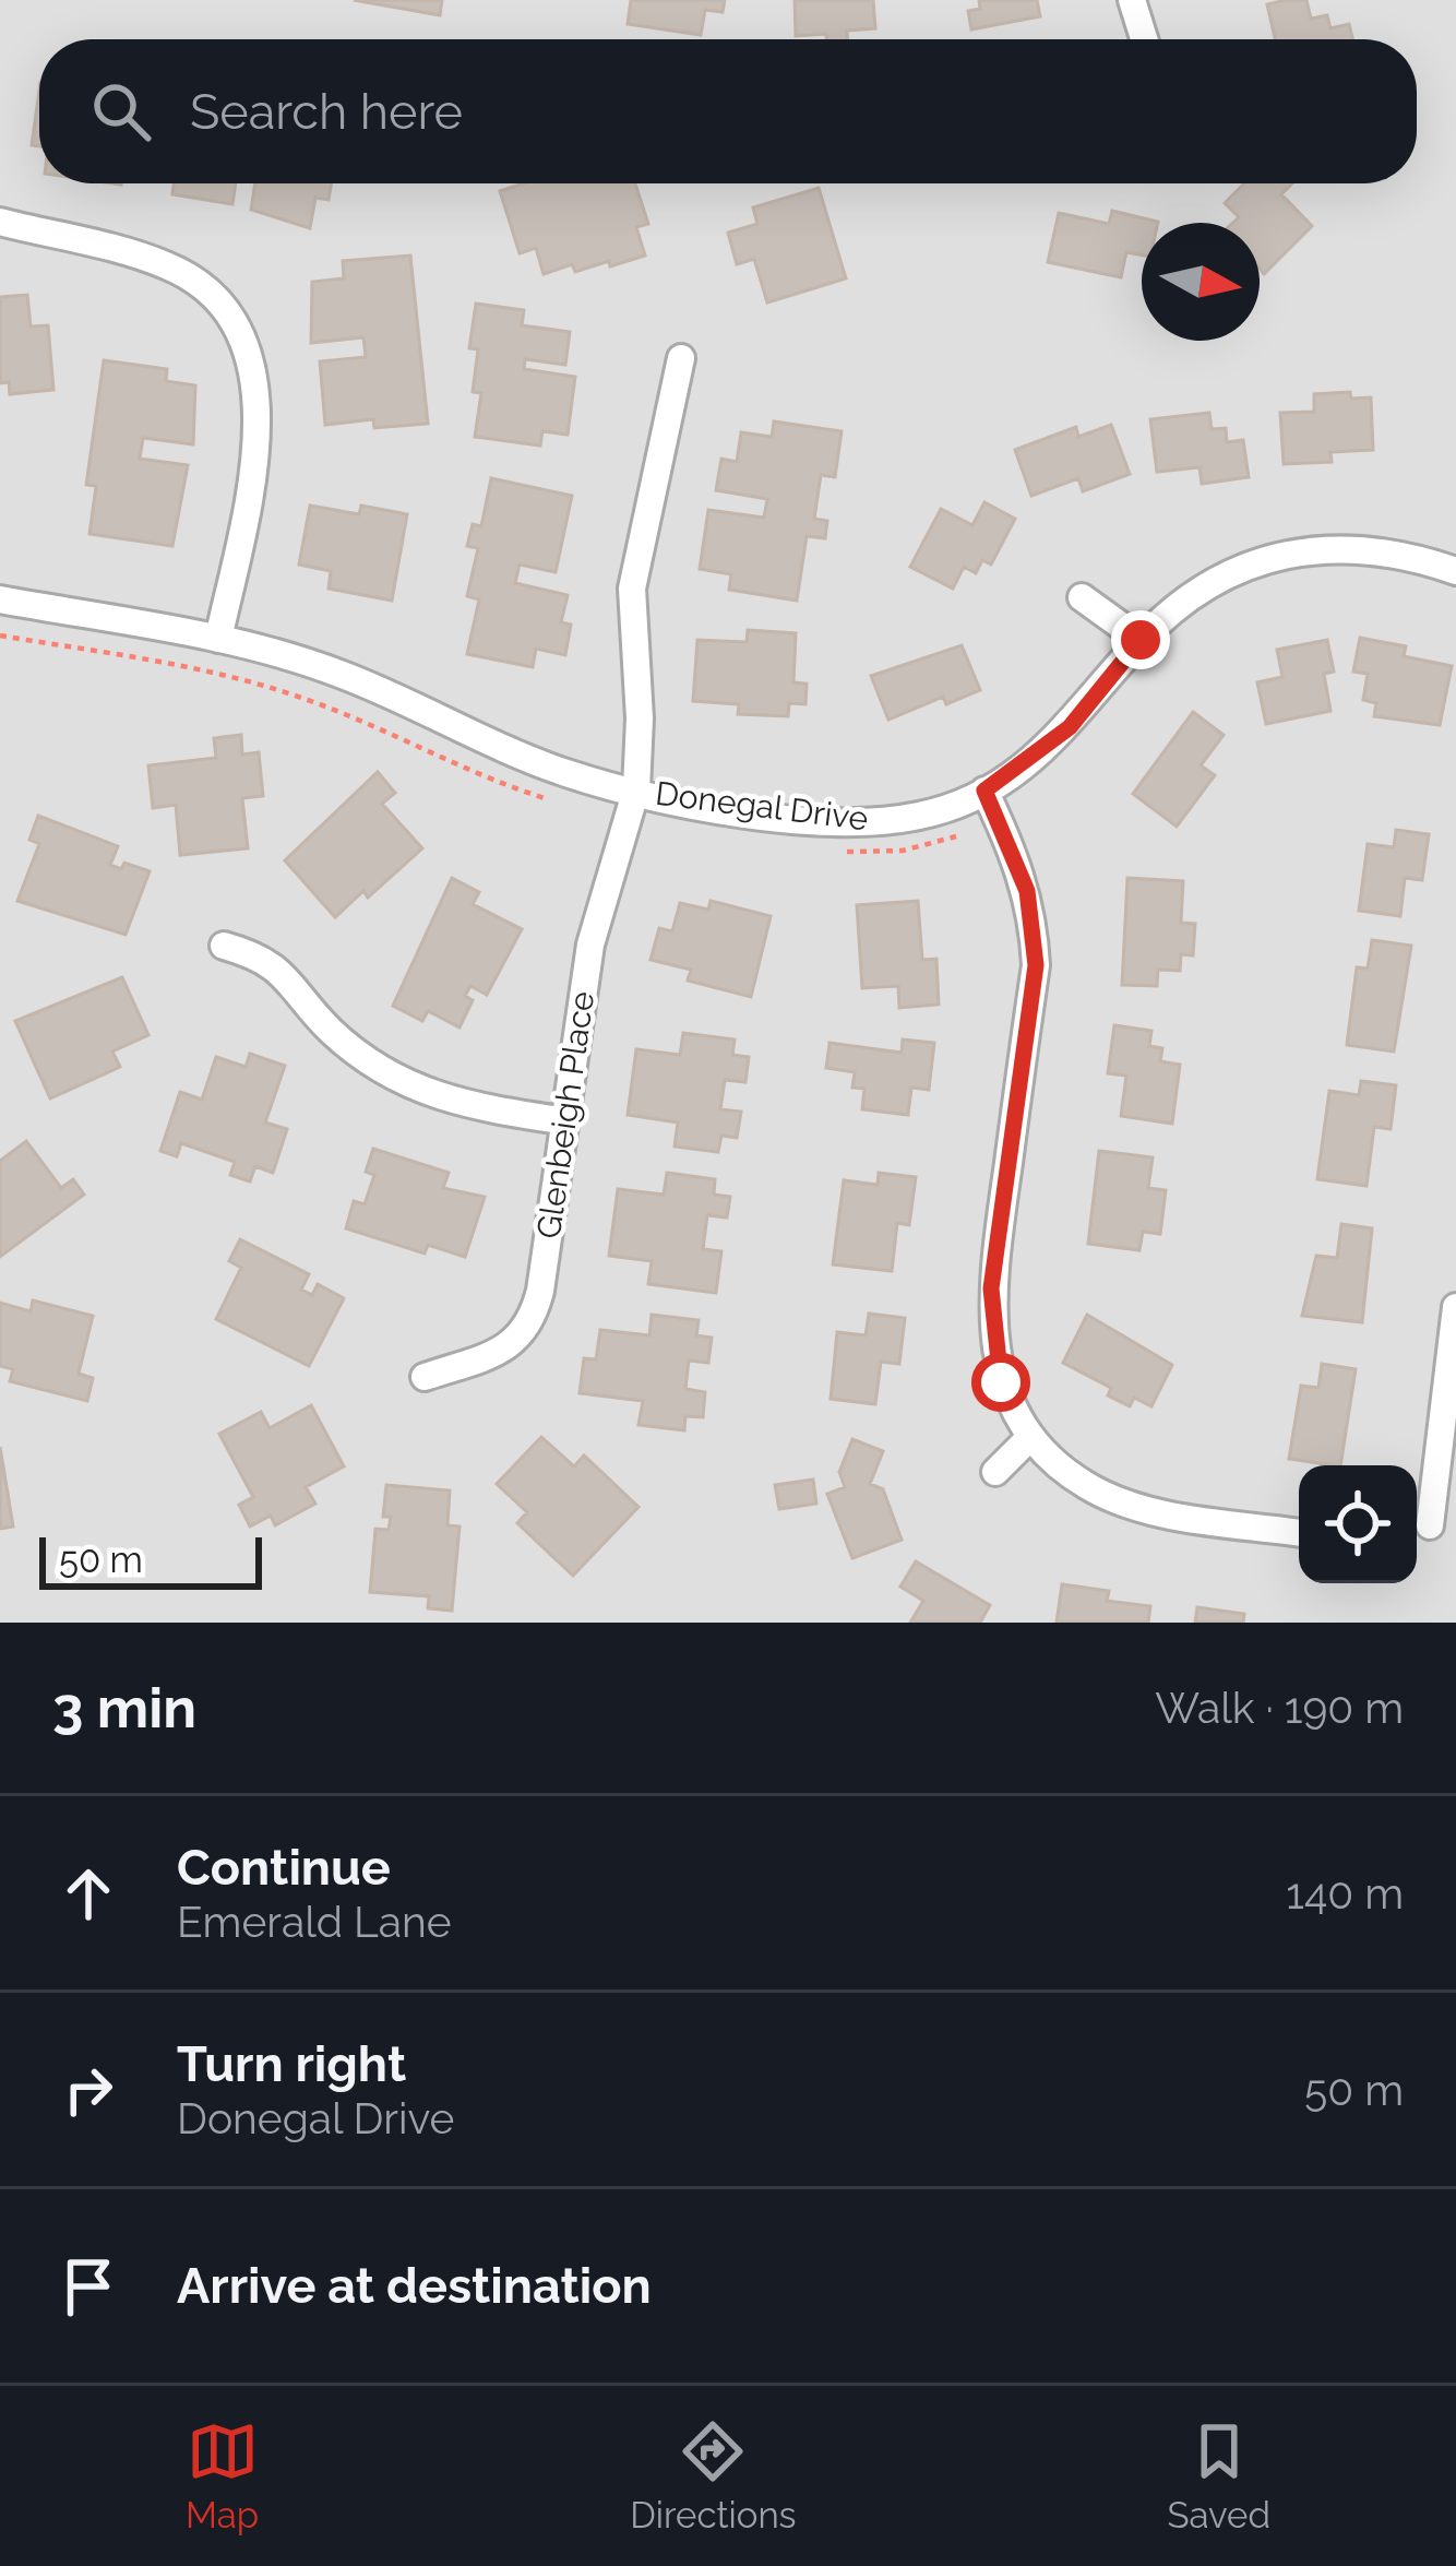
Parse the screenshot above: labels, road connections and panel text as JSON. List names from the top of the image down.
{
  "streets": {
    "street": ["Donegal Drive", "Glenbeigh Place"]
  },
  "crossings": [
    ["Donegal Drive", "Glenbeigh Place"]
  ],
  "scale_bar": "50 m",
  "north": "right",
  "page": {
    "search": "Search here",
    "scale": "50 m",
    "heading": ["3 min", "Walk · 190 m"],
    "list": [
      ["Continue", "Emerald Lane", "140 m"],
      ["Turn right", "Donegal Drive", "50 m"],
      "Arrive at destination"
    ],
    "nav": ["Map", "Directions", "Saved"]
  }
}
